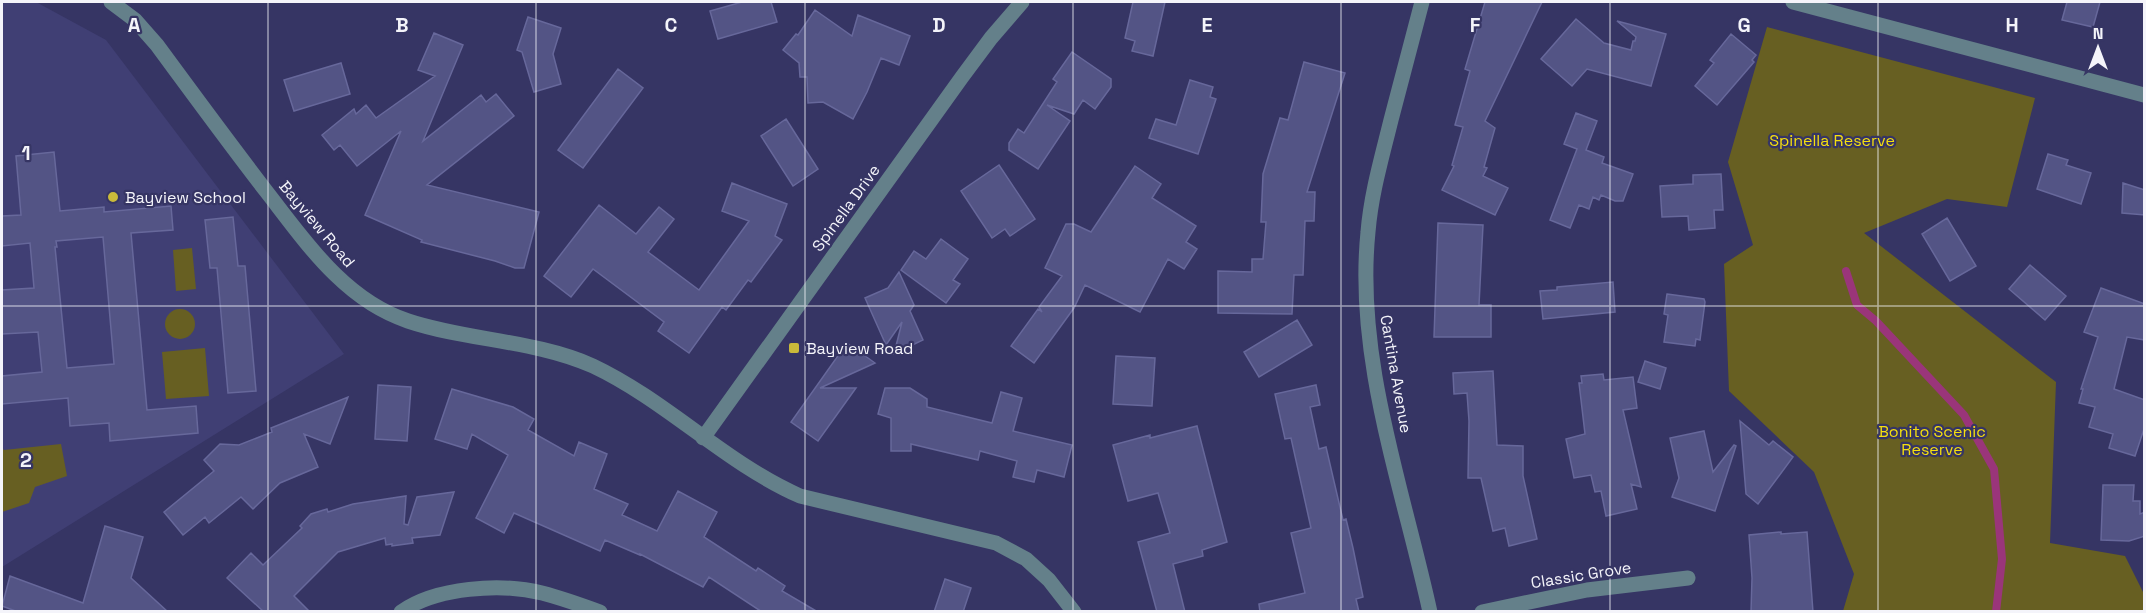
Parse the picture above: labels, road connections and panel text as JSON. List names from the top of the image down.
{
  "streets": {
    "street": [
      "Spinella Drive",
      "Bayview Road",
      "Cantina Avenue",
      "Classic Grove"
    ]
  },
  "crossings": [
    ["Spinella Drive", "Bayview Road"]
  ],
  "parks": ["Spinella Reserve", "Bonito Scenic Reserve"],
  "places": {
    "other": ["Bayview School"],
    "transit": ["Bayview Road"]
  },
  "north": "top",
  "grid": {
    "columns": [
      "A",
      "B",
      "C",
      "D",
      "E",
      "F",
      "G",
      "H"
    ],
    "rows": ["1", "2"]
  }
}
